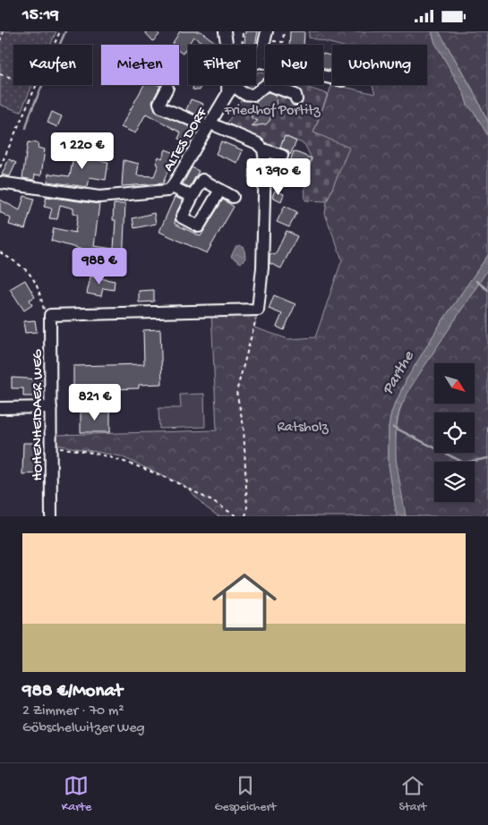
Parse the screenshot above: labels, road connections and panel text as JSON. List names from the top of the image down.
{
  "streets": {
    "street": ["ALTES DORF", "HOHENHEIDAER WEG"]
  },
  "water": ["Parthe"],
  "parks": ["Friedhof Portitz", "Ratsholz"],
  "north": "bottom right",
  "page": {
    "status": "15:19",
    "chip": [
      "Kaufen",
      "Mieten",
      "Filter",
      "Neu",
      "Wohnung"
    ],
    "price": [
      "1 220 €",
      "1 390 €",
      "988 €",
      "821 €"
    ],
    "list": [
      {
        "name": "988 €/Monat",
        "note": "2 Zimmer · 70 m² · Göbschelwitzer Weg"
      }
    ],
    "tabs": ["Karte", "Gespeichert", "Start"]
  }
}
